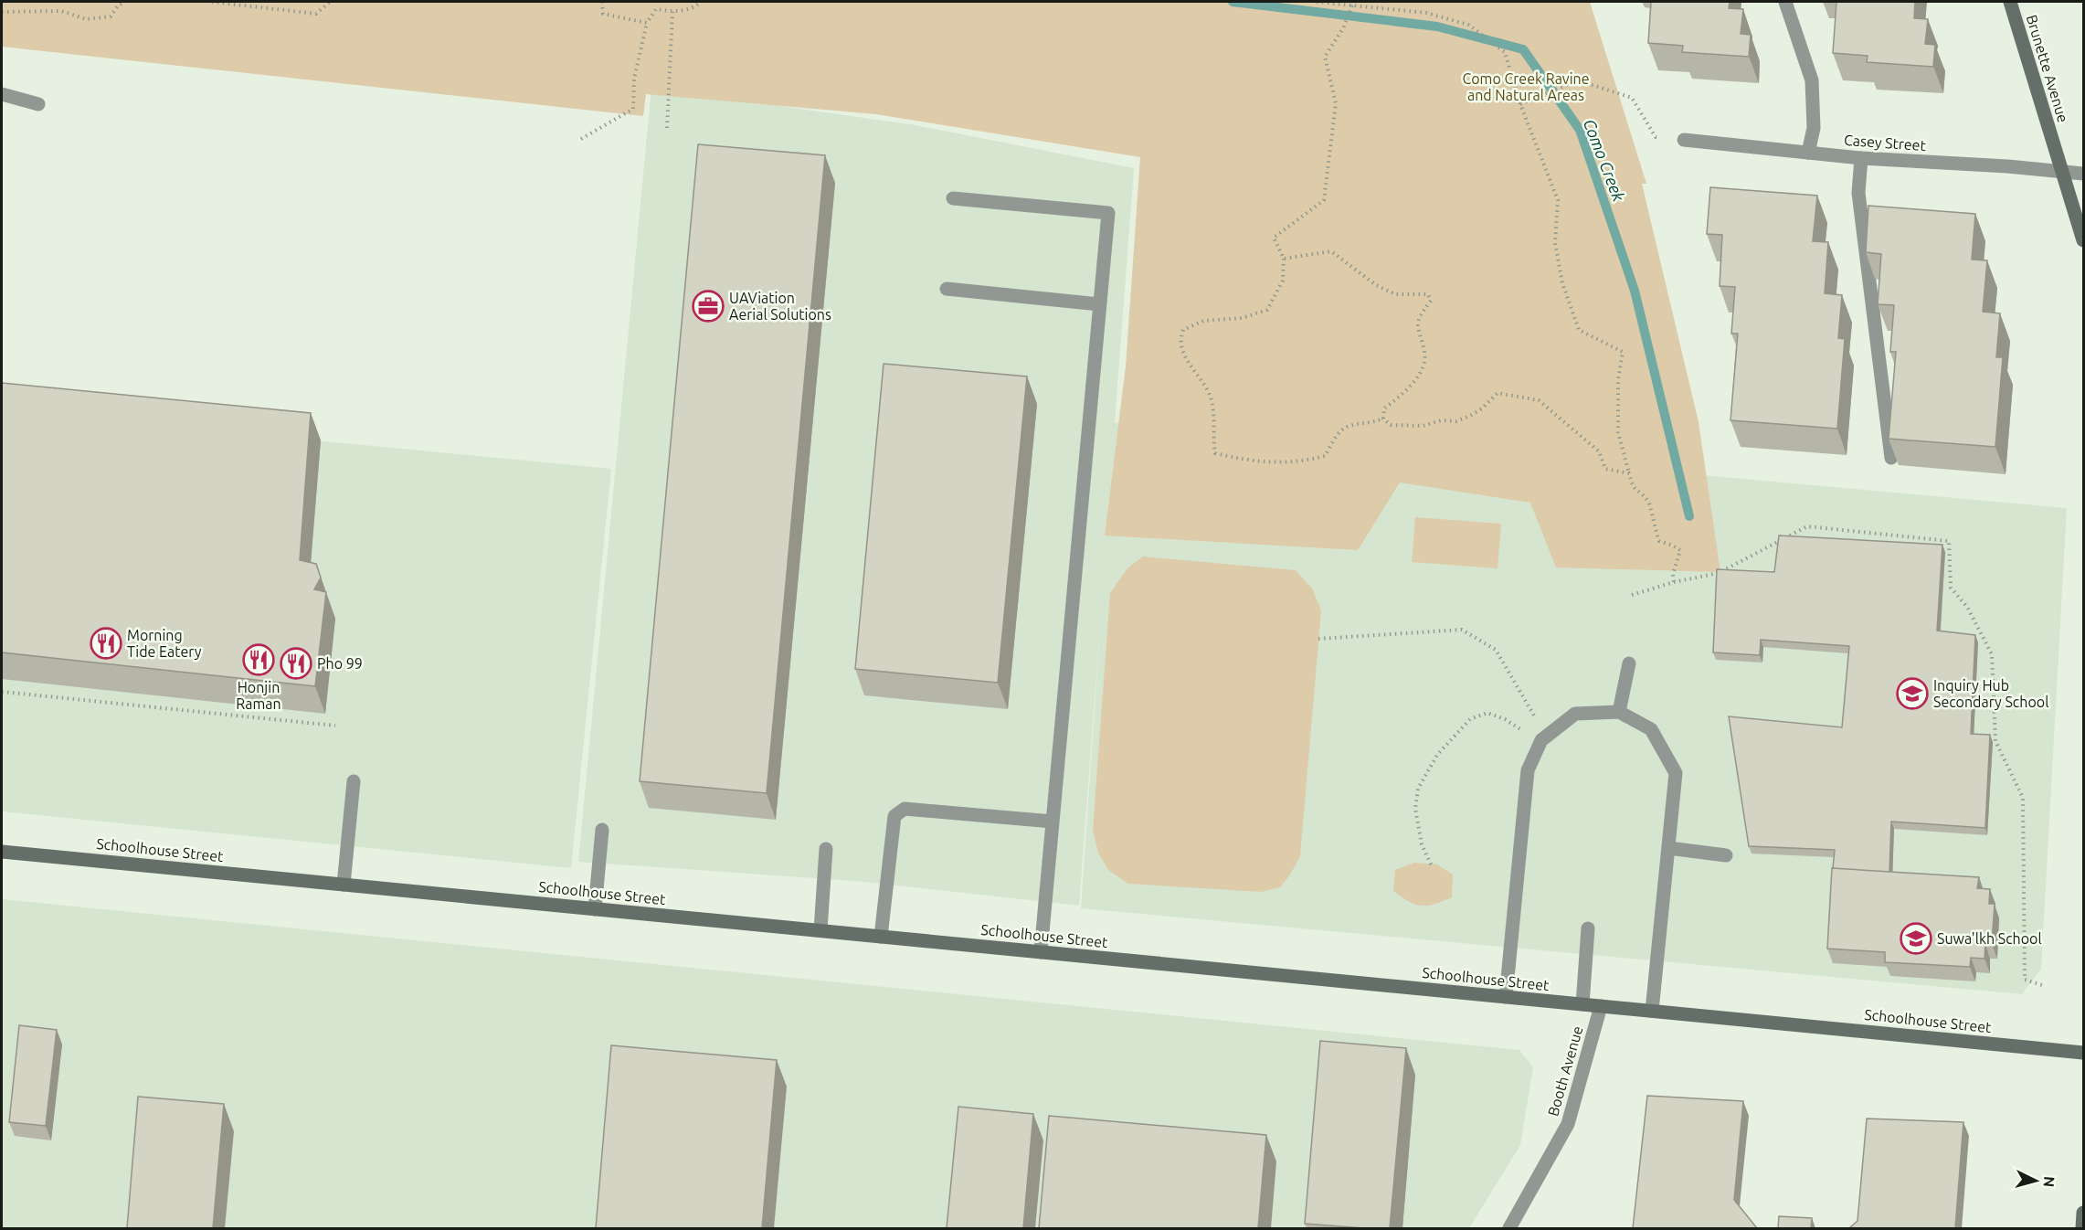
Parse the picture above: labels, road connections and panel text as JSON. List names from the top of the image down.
{
  "streets": {
    "main road": ["Brunette Avenue", "Schoolhouse Street"],
    "street": ["Casey Street", "Booth Avenue"]
  },
  "crossings": [
    ["Brunette Avenue", "Casey Street"],
    ["Schoolhouse Street", "Booth Avenue"]
  ],
  "water": ["Como Creek"],
  "parks": ["Como Creek Ravine and Natural Areas"],
  "places": {
    "office": ["UAViation Aerial Solutions"],
    "restaurant": ["Morning Tide Eatery", "Honjin Raman", "Pho 99"],
    "school or university": ["Inquiry Hub Secondary School", "Suwa'lkh School"]
  },
  "north": "right"
}
